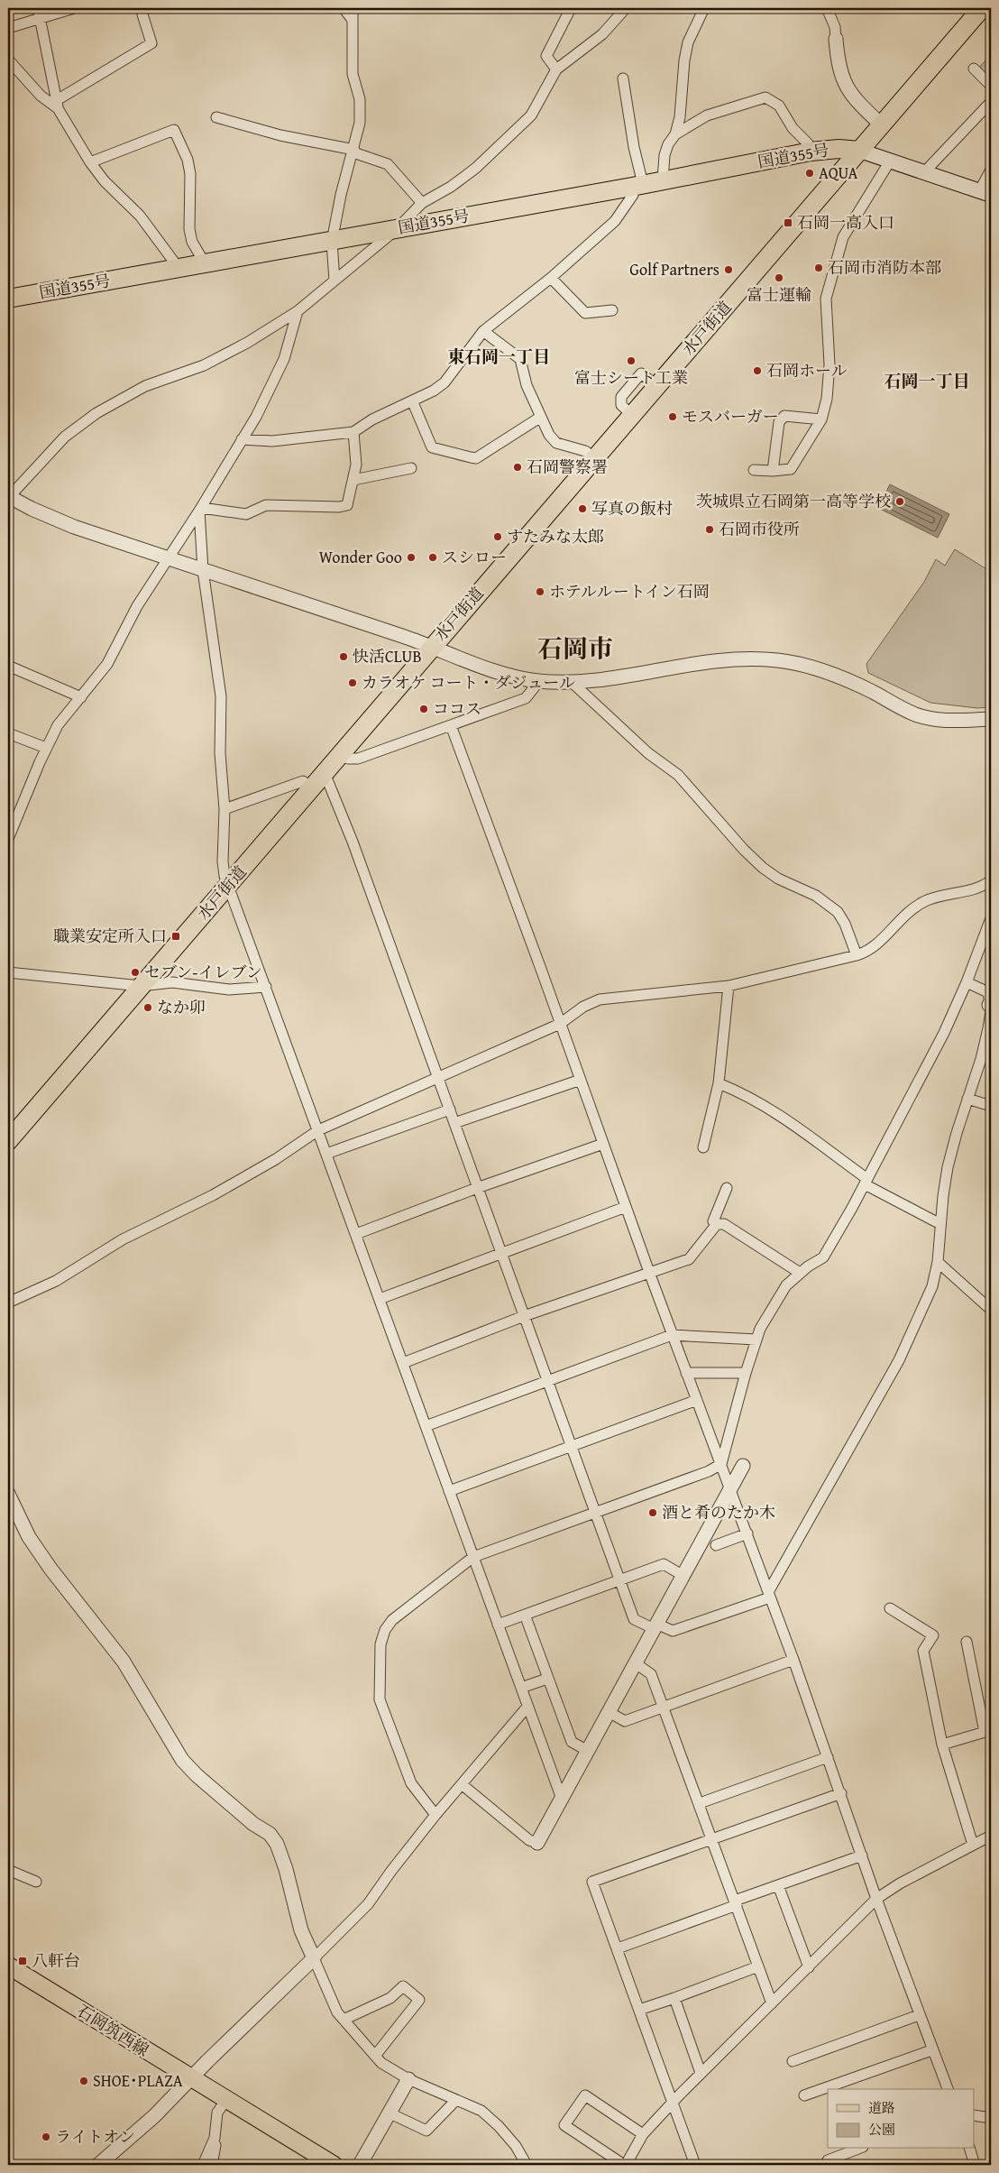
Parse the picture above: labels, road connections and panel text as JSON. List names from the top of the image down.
{
  "streets": {
    "highway": ["国道355号", "水戸街道"],
    "main road": ["石岡筑西線"]
  },
  "crossings": [
    ["国道355号", "水戸街道"]
  ],
  "districts": ["東石岡一丁目", "石岡一丁目", "石岡市"],
  "places": {
    "other": [
      "AQUA",
      "石岡市消防本部",
      "Golf Partners",
      "富士運輸",
      "富士シート工業",
      "石岡ホール",
      "モスバーガー",
      "石岡警察署",
      "茨城県立石岡第一高等学校",
      "写真の飯村",
      "石岡市役所",
      "すたみな太郎",
      "Wonder Goo",
      "スシロー",
      "ホテルルートイン石岡",
      "快活CLUB",
      "カラオケ コート・ダジュール",
      "ココス",
      "セブン-イレブン",
      "なか卯",
      "酒と肴のたか木",
      "SHOE･PLAZA",
      "ライトオン"
    ],
    "transit": ["石岡一高入口", "職業安定所入口", "八軒台"]
  },
  "legend": ["道路", "公園"]
}
